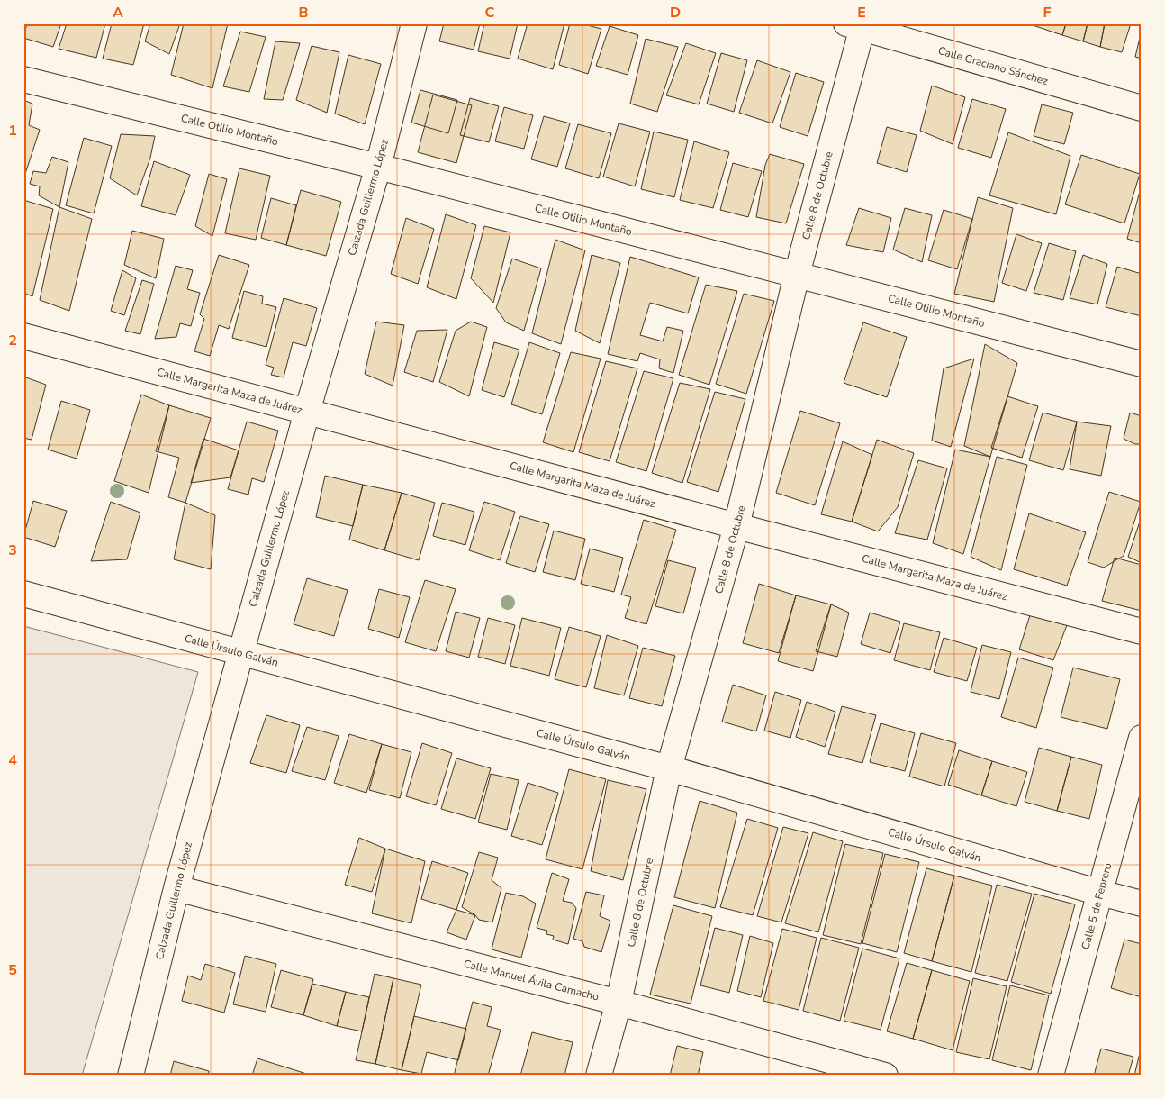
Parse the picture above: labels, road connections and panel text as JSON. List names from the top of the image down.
{
  "streets": {
    "street": [
      "Calle Graciano Sánchez",
      "Calle Otilio Montaño",
      "Calle 8 de Octubre",
      "Calzada Guillermo López",
      "Calle Margarita Maza de Juárez",
      "Calle Úrsulo Galván",
      "Calle 5 de Febrero",
      "Calle Manuel Ávila Camacho"
    ]
  },
  "crossings": [
    ["Calle Graciano Sánchez", "Calle 8 de Octubre"],
    ["Calle Otilio Montaño", "Calle 8 de Octubre"],
    ["Calle Otilio Montaño", "Calzada Guillermo López"],
    ["Calle 8 de Octubre", "Calle Margarita Maza de Juárez"],
    ["Calle 8 de Octubre", "Calle Úrsulo Galván"],
    ["Calle 8 de Octubre", "Calle Manuel Ávila Camacho"],
    ["Calzada Guillermo López", "Calle Margarita Maza de Juárez"],
    ["Calzada Guillermo López", "Calle Úrsulo Galván"],
    ["Calzada Guillermo López", "Calle Manuel Ávila Camacho"],
    ["Calle Úrsulo Galván", "Calle 5 de Febrero"]
  ],
  "grid": {
    "columns": [
      "A",
      "B",
      "C",
      "D",
      "E",
      "F"
    ],
    "rows": [
      "1",
      "2",
      "3",
      "4",
      "5"
    ]
  }
}
